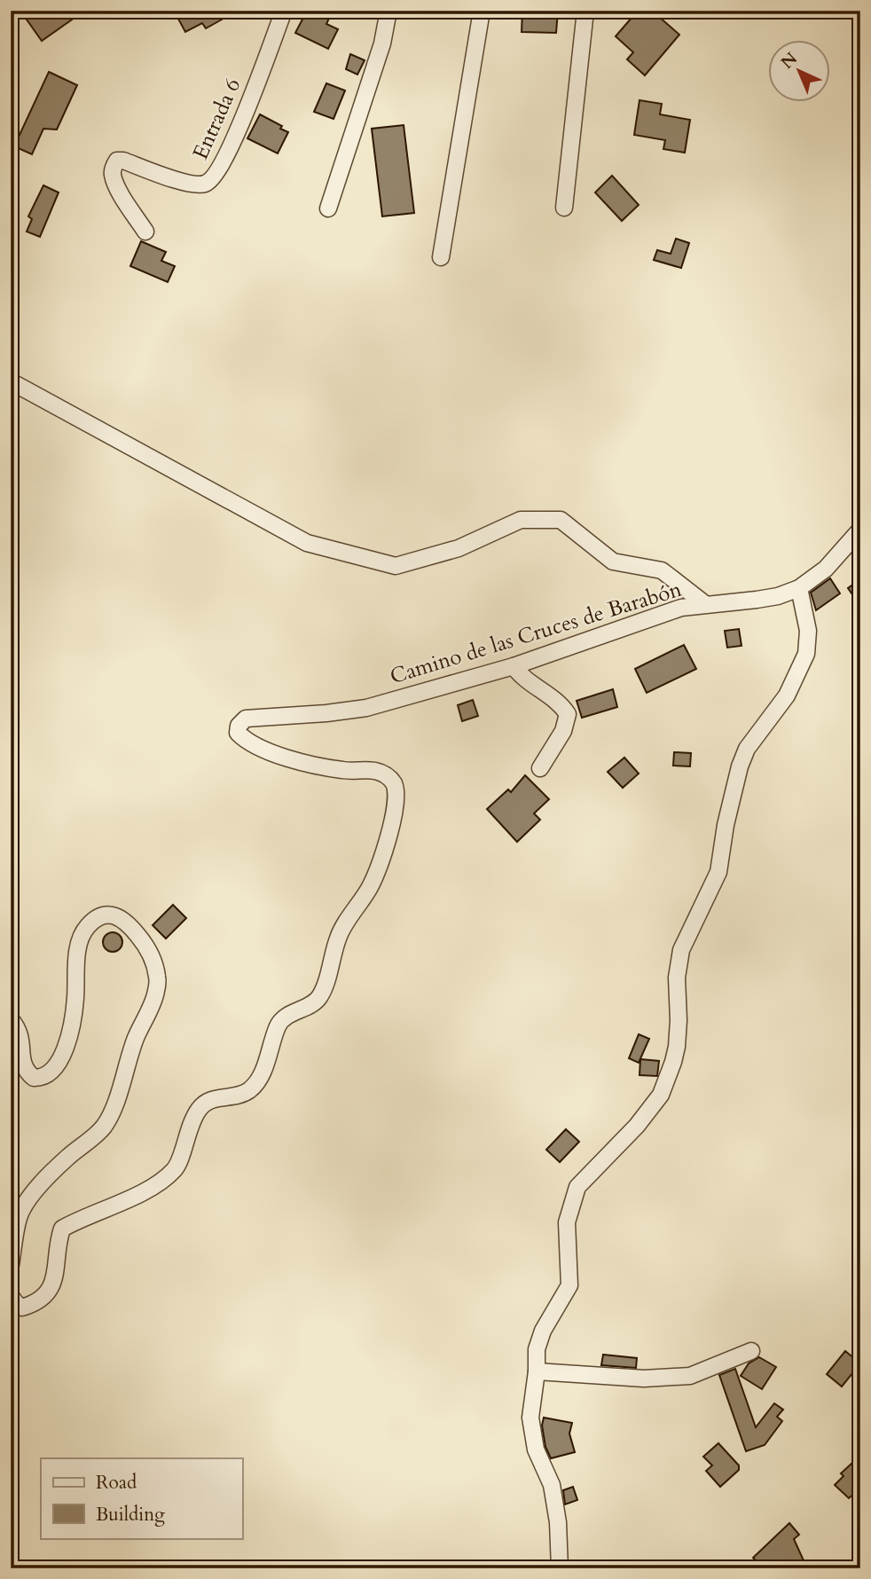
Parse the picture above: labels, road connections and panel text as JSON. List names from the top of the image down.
{
  "streets": {
    "street": ["Entrada 6", "Camino de las Cruces de Barabón"]
  },
  "legend": ["Road", "Building"],
  "north": "top left"
}
